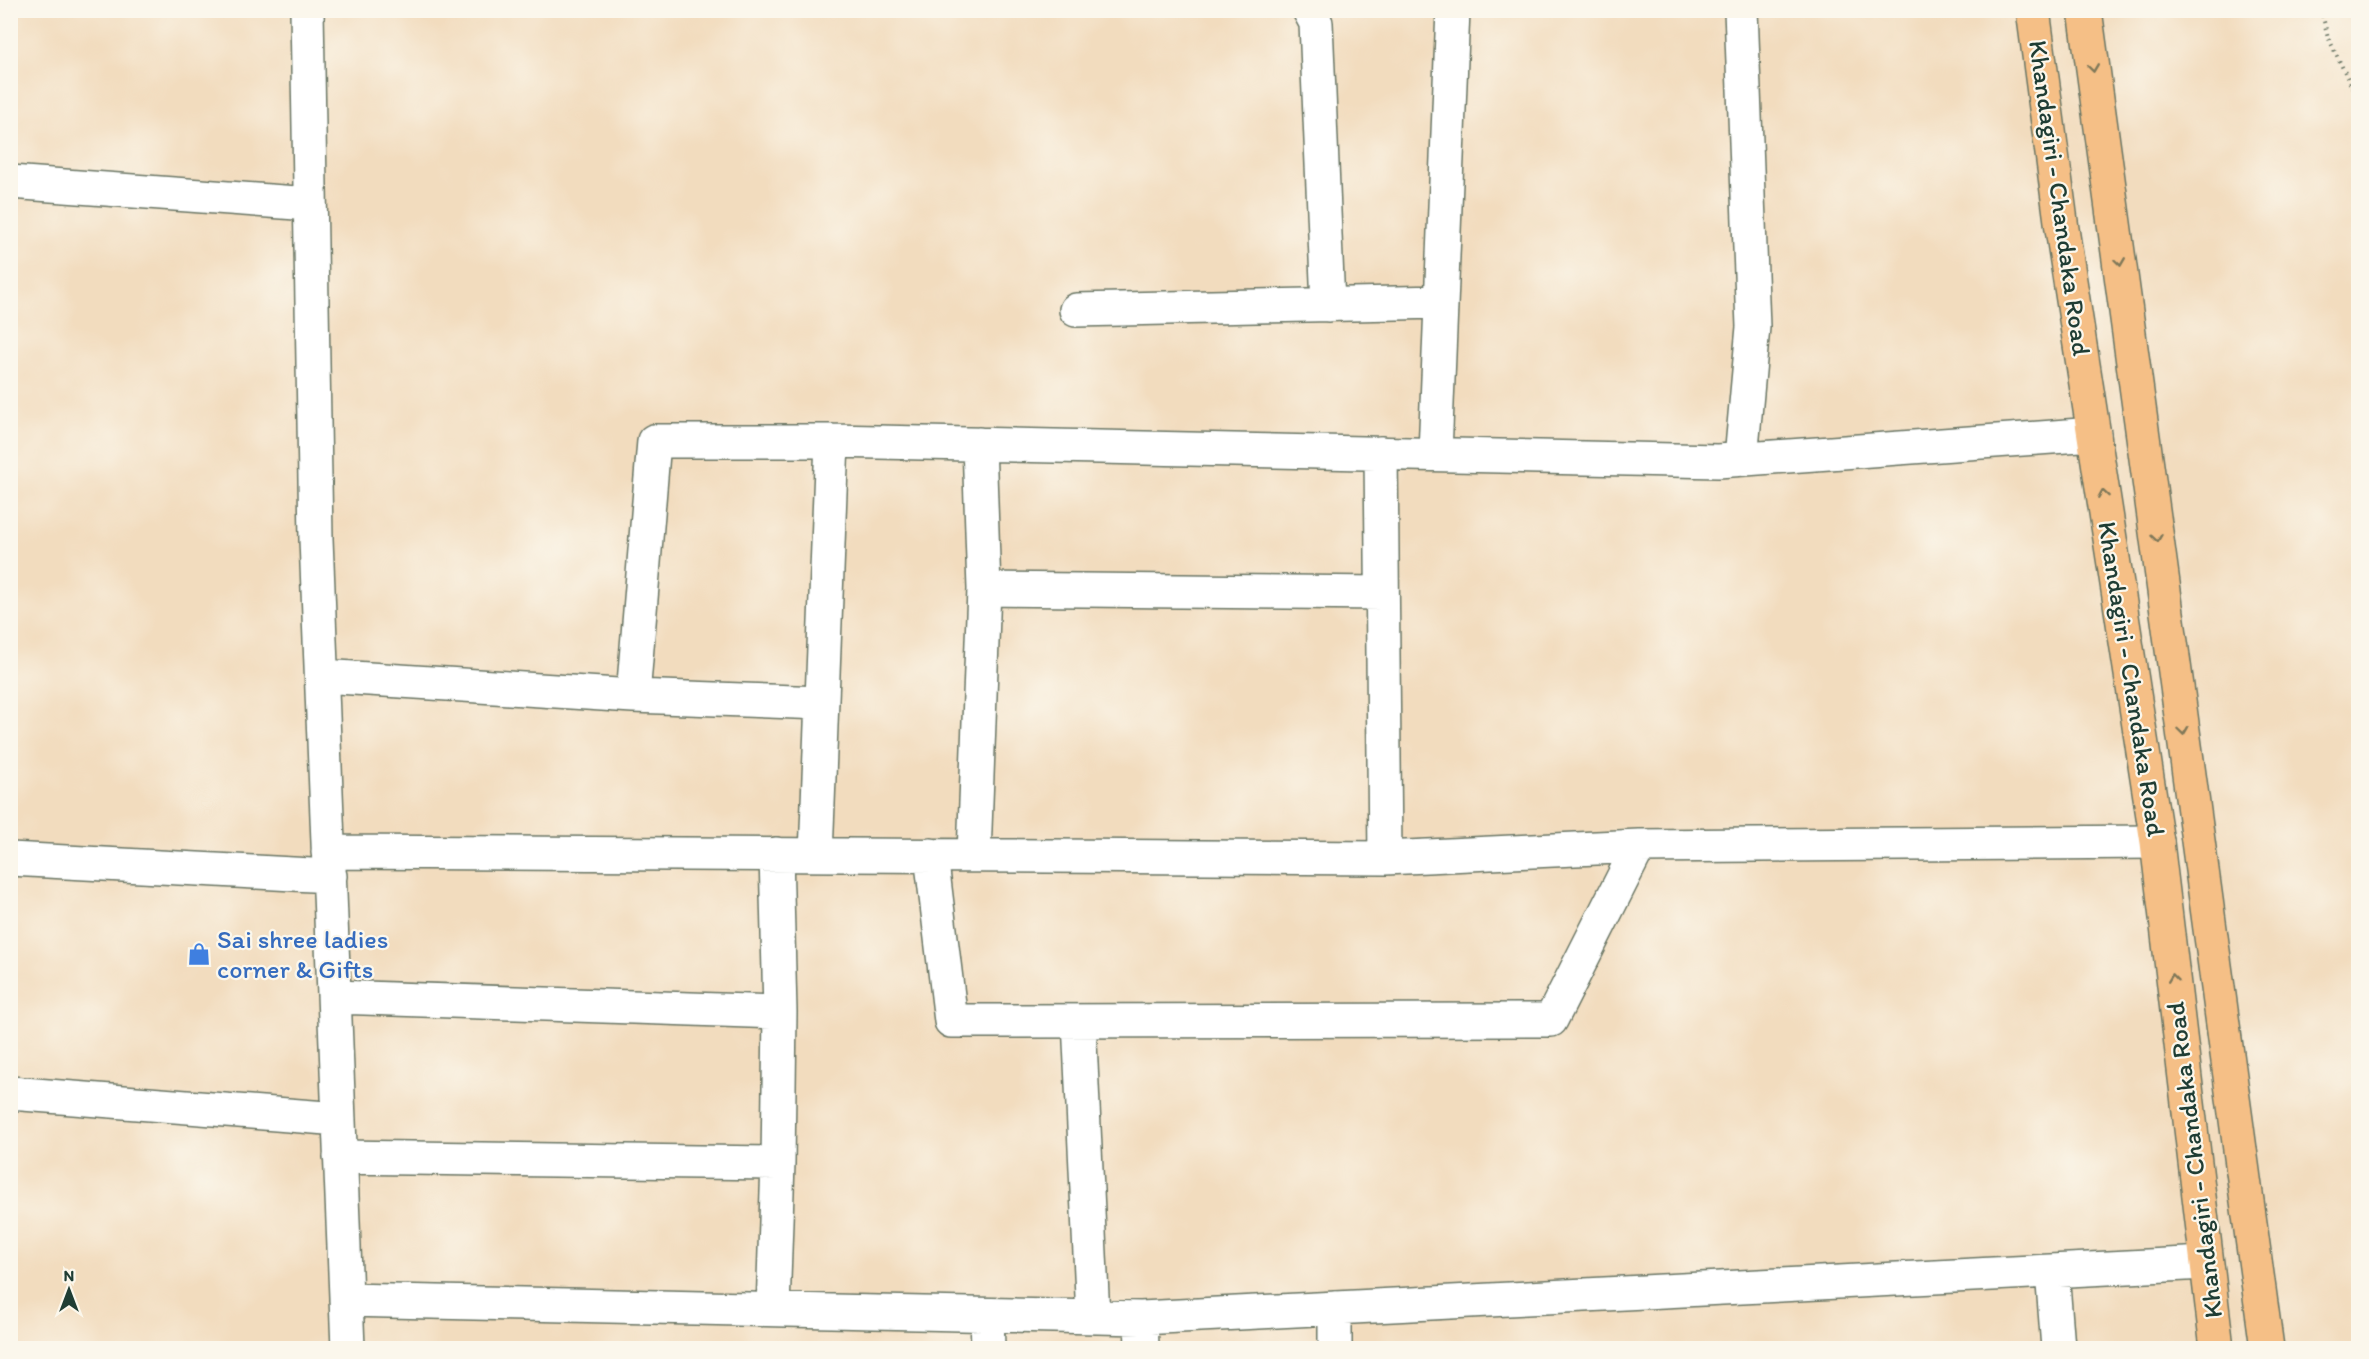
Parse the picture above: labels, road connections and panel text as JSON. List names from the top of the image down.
{
  "streets": {
    "main road": ["Khandagiri - Chandaka Road"]
  },
  "places": {
    "shop": ["Sai shree ladies corner & Gifts"]
  },
  "north": "top"
}
